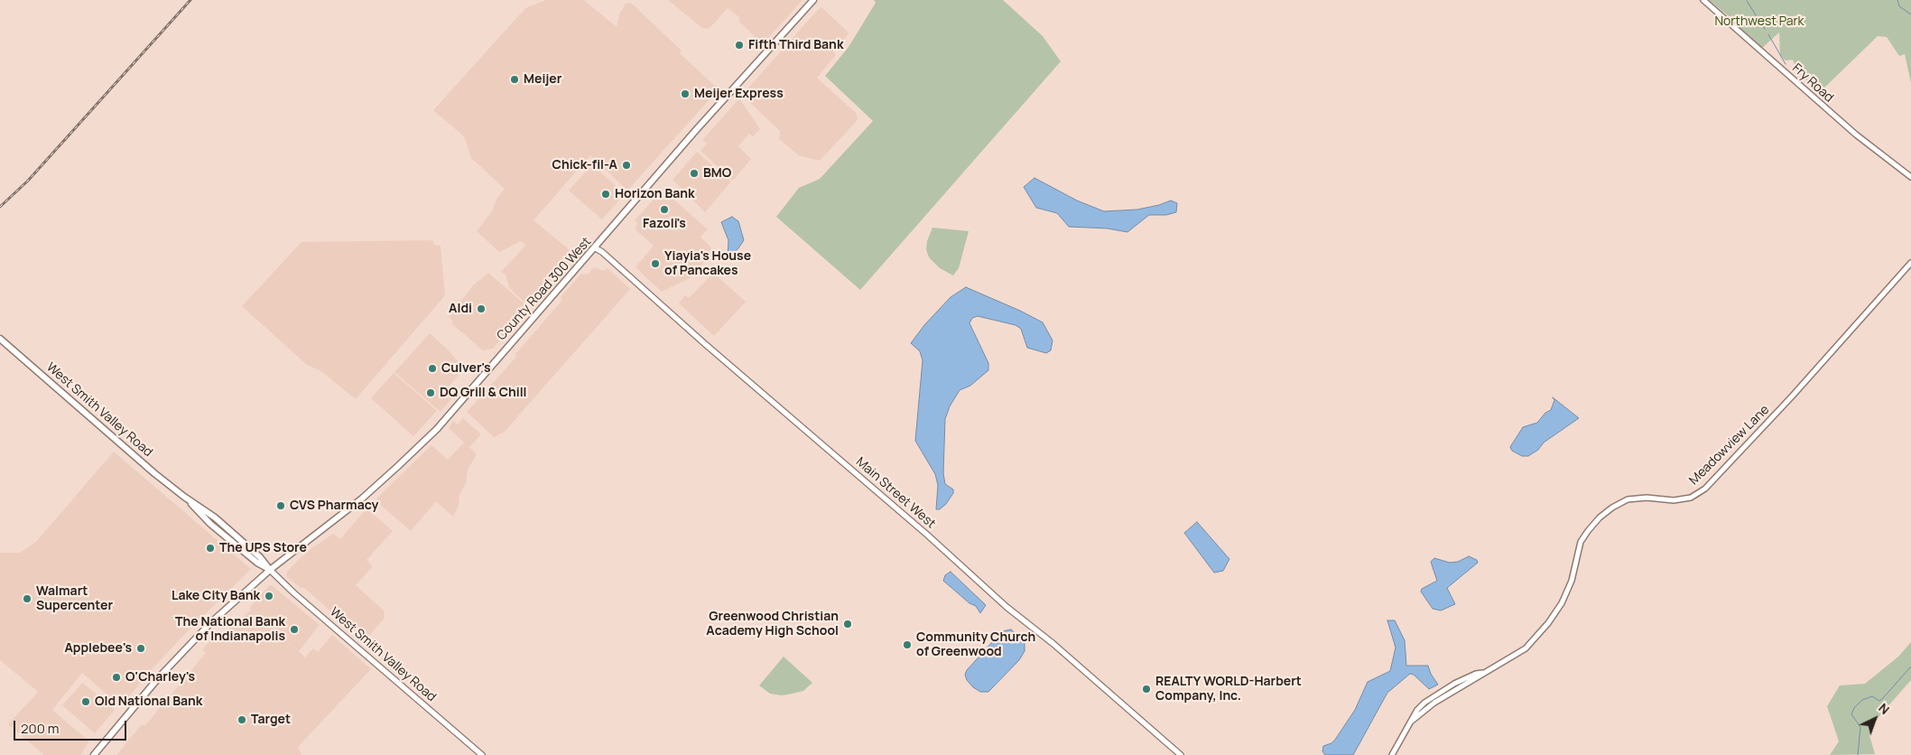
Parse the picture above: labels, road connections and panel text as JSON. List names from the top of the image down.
{
  "streets": {
    "main road": ["County Road 300 West", "West Smith Valley Road", "Main Street West"],
    "street": ["Fry Road", "Meadowview Lane"]
  },
  "crossings": [
    ["County Road 300 West", "West Smith Valley Road"],
    ["County Road 300 West", "Main Street West"]
  ],
  "parks": ["Northwest Park"],
  "places": [
    "Fifth Third Bank",
    "Meijer",
    "Meijer Express",
    "Chick-fil-A",
    "BMO",
    "Horizon Bank",
    "Fazoli's",
    "Yiayia's House of Pancakes",
    "Aldi",
    "Culver's",
    "DQ Grill & Chill",
    "CVS Pharmacy",
    "The UPS Store",
    "Lake City Bank",
    "Walmart Supercenter",
    "Greenwood Christian Academy High School",
    "The National Bank of Indianapolis",
    "Community Church of Greenwood",
    "Applebee's",
    "O'Charley's",
    "REALTY WORLD-Harbert Company, Inc.",
    "Old National Bank",
    "Target"
  ],
  "scale_bar": "200 m",
  "north": "top right"
}
